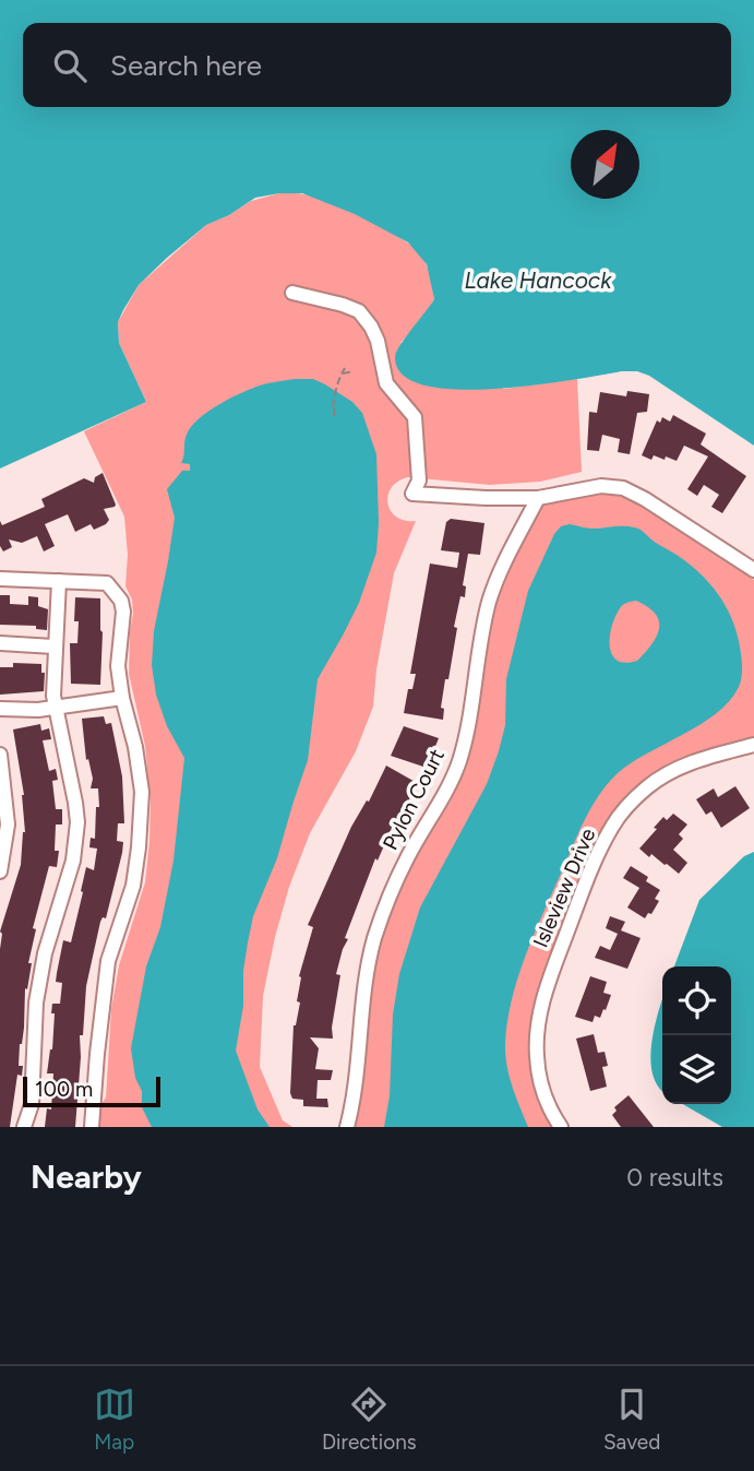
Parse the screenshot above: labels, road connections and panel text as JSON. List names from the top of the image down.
{
  "streets": {
    "street": ["Pylon Court", "Isleview Drive"]
  },
  "water": ["Lake Hancock"],
  "scale_bar": "100 m",
  "north": "top right",
  "page": {
    "search": "Search here",
    "scale": "100 m",
    "heading": ["Nearby", "0 results"],
    "nav": ["Map", "Directions", "Saved"]
  }
}
